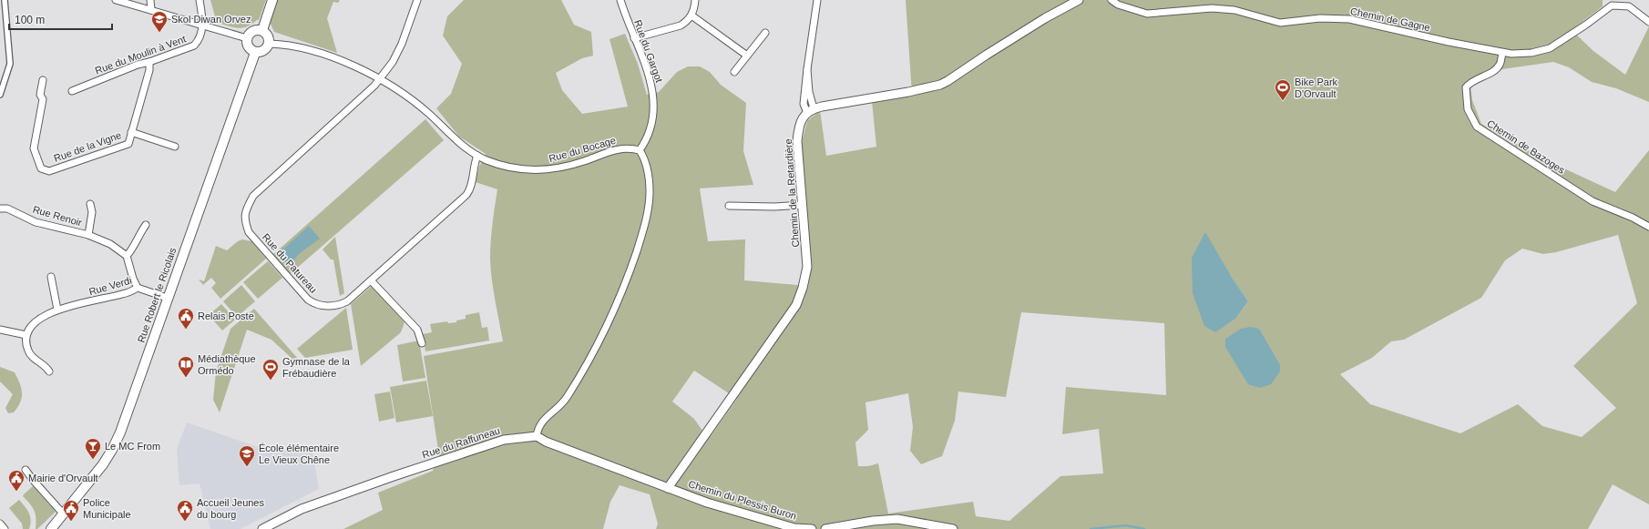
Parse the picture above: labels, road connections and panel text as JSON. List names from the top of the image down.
{
  "streets": {
    "main road": ["Rue Robert le Ricolais"],
    "street": [
      "Chemin de Gagne",
      "Rue du Gargot",
      "Rue du Moulin à Vent",
      "Rue de la Vigne",
      "Chemin de Bazoges",
      "Rue du Bocage",
      "Chemin de la Retardière",
      "Rue Renoir",
      "Rue du Patureau",
      "Rue Verdi",
      "Rue du Raffuneau",
      "Chemin du Plessis Buron"
    ]
  },
  "crossings": [
    ["Chemin de Gagne", "Chemin de Bazoges"],
    ["Rue du Gargot", "Rue du Bocage"],
    ["Rue du Moulin à Vent", "Rue de la Vigne"],
    ["Rue du Bocage", "Rue du Patureau"],
    ["Rue du Bocage", "Rue Robert le Ricolais"],
    ["Chemin de la Retardière", "Chemin du Plessis Buron"],
    ["Rue Verdi", "Rue Robert le Ricolais"]
  ],
  "places": {
    "school or university": ["Skol Diwan Orvez", "École élémentaire Le Vieux Chêne"],
    "sports": ["Bike Park D'Orvault", "Gymnase de la Frébaudière"],
    "public building": [
      "Relais Poste",
      "Mairie d'Orvault",
      "Police Municipale",
      "Accueil Jeunes du bourg"
    ],
    "library": ["Médiathèque Ormédo"],
    "bar": ["Le MC From"]
  },
  "scale_bar": "100 m"
}
